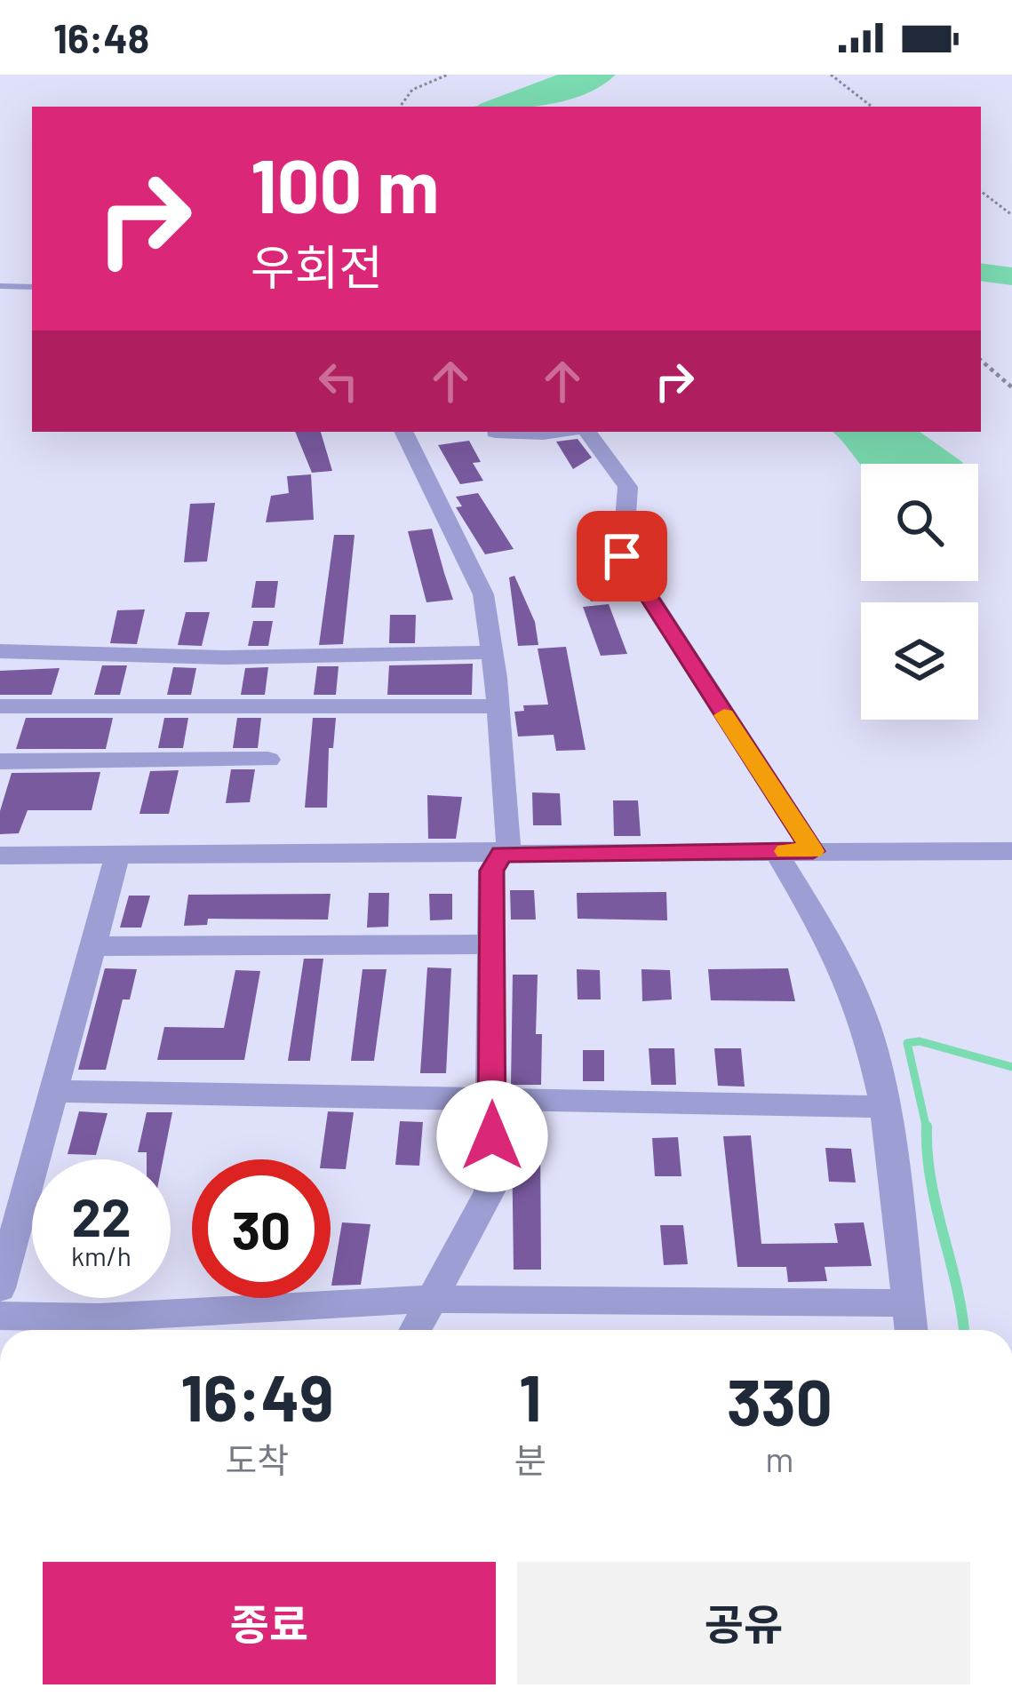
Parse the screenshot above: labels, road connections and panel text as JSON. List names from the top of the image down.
{
  "page": {
    "status": "16:48",
    "turn": ["100 m", "우회전"],
    "speed": "22 km/h",
    "limit": "30",
    "eta": [
      "16:49",
      "도착",
      "1",
      "분",
      "330",
      "m"
    ],
    "buttons": ["종료", "공유"]
  }
}
